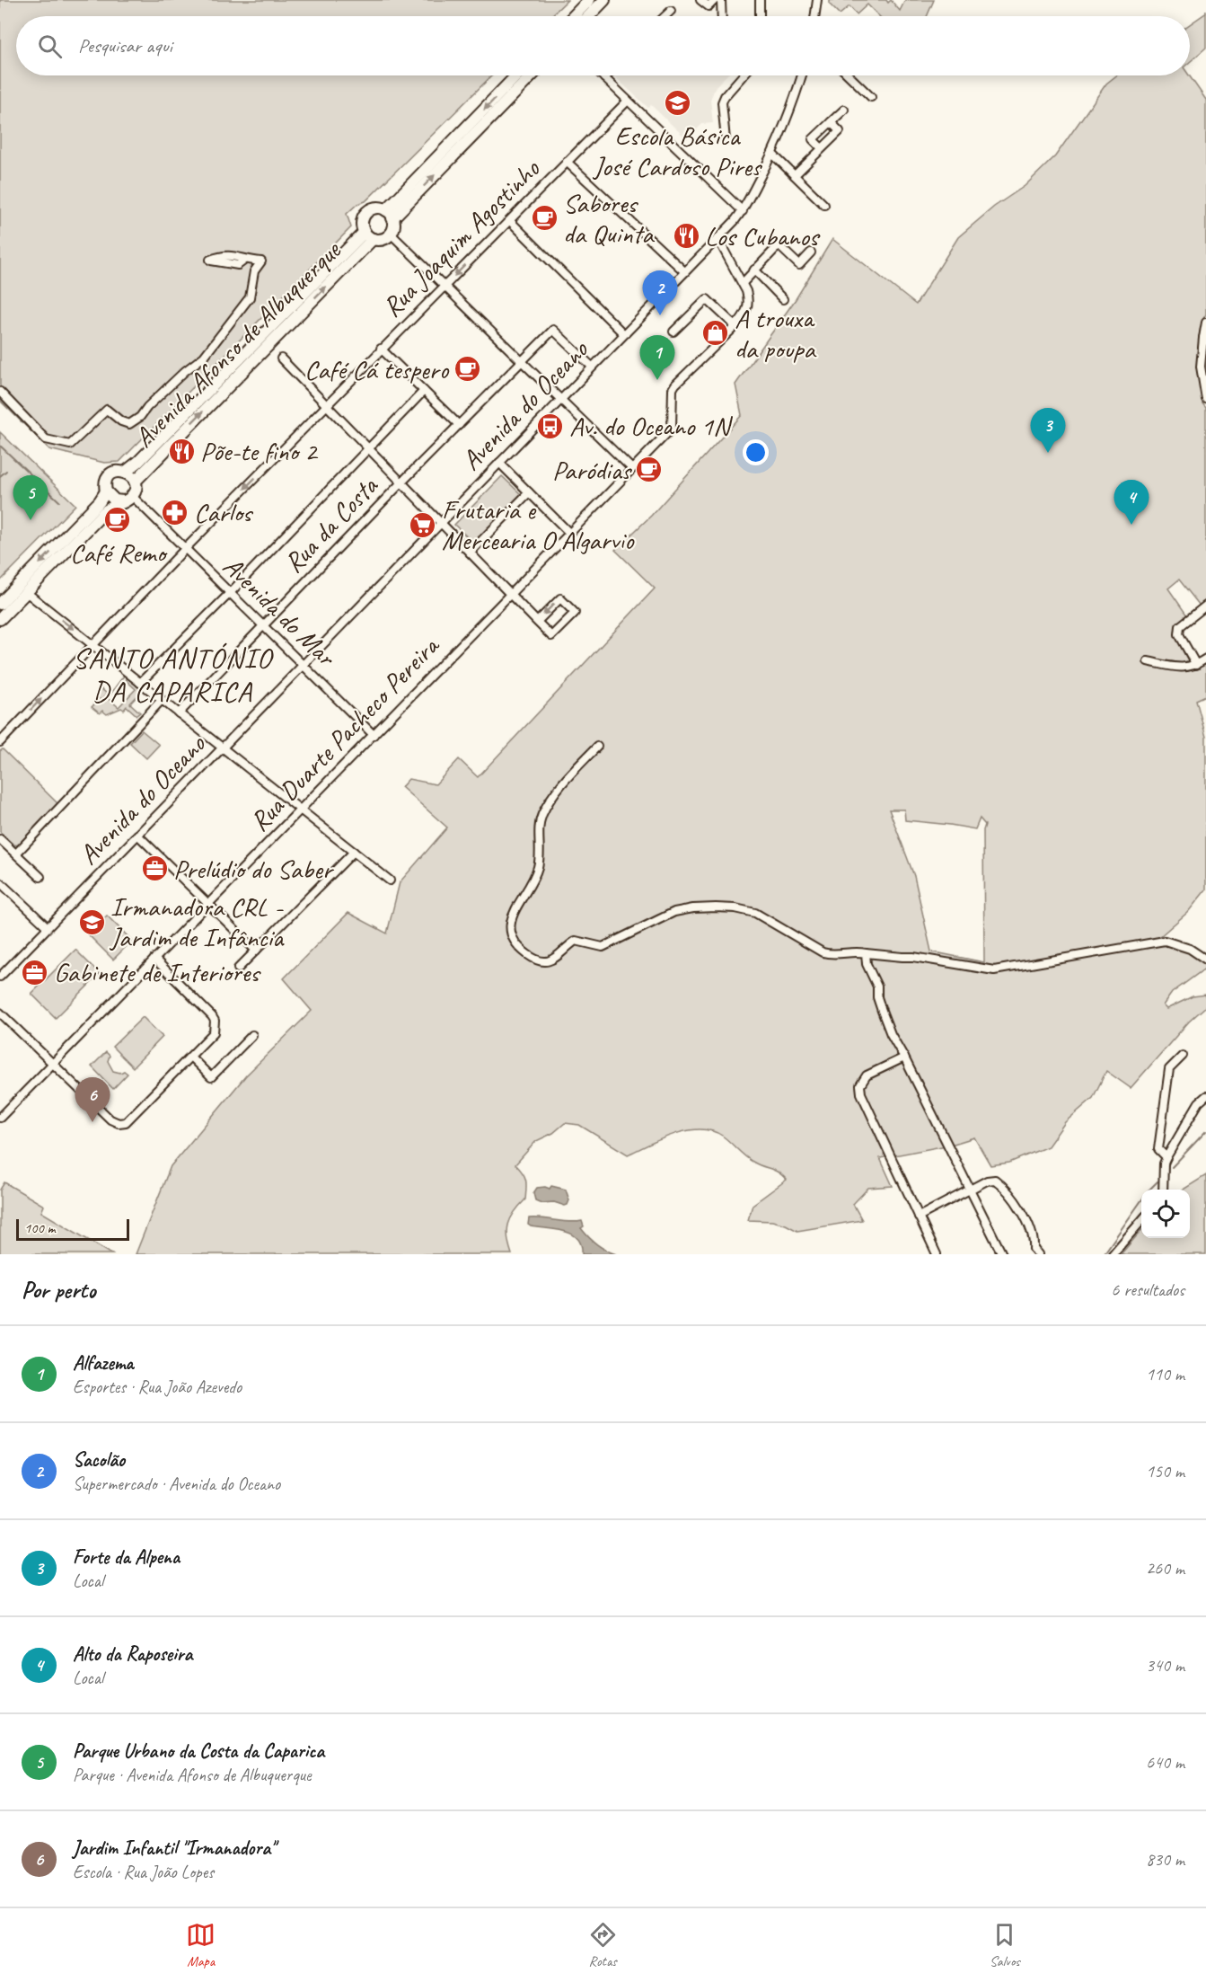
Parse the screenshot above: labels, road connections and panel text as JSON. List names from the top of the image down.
{
  "streets": {
    "main road": ["Avenida Afonso de Albuquerque"],
    "street": [
      "Rua Joaquim Agostinho",
      "Avenida do Oceano",
      "Rua da Costa",
      "Avenida do Mar",
      "Rua Duarte Pacheco Pereira"
    ]
  },
  "crossings": [
    ["Rua Joaquim Agostinho", "Avenida do Mar"],
    ["Avenida Afonso de Albuquerque", "Avenida do Mar"],
    ["Avenida do Oceano", "Rua da Costa"],
    ["Avenida do Oceano", "Avenida do Mar"],
    ["Avenida do Oceano", "Rua Duarte Pacheco Pereira"],
    ["Rua da Costa", "Avenida do Mar"],
    ["Avenida do Mar", "Rua Duarte Pacheco Pereira"]
  ],
  "districts": ["SANTO ANTÓNIO DA CAPARICA"],
  "places": {
    "school or university": ["Escola Básica José Cardoso Pires", "Irmanadora CRL - Jardim de Infância"],
    "cafe": [
      "Sabores da Quinta",
      "Café Cá tespero",
      "Paródias",
      "Café Remo"
    ],
    "restaurant": ["Los Cubanos", "Põe-te fino 2"],
    "shop": ["A trouxa da poupa"],
    "bus stop": ["Av. do Oceano 1N"],
    "pharmacy": ["Carlos"],
    "supermarket": ["Frutaria e Mercearia O Algarvio"],
    "office": ["Prelúdio do Saber", "Gabinete de Interiores"]
  },
  "scale_bar": "100 m",
  "page": {
    "search": "Pesquisar aqui",
    "pins": [
      "2",
      "1",
      "3",
      "5",
      "4",
      "6"
    ],
    "scale": "100 m",
    "heading": ["Por perto", "6 resultados"],
    "list": [
      {
        "mark": "1",
        "name": "Alfazema",
        "note": "Esportes · Rua João Azevedo",
        "value": "110 m"
      },
      {
        "mark": "2",
        "name": "Sacolão",
        "note": "Supermercado · Avenida do Oceano",
        "value": "150 m"
      },
      {
        "mark": "3",
        "name": "Forte da Alpena",
        "note": "Local",
        "value": "260 m"
      },
      {
        "mark": "4",
        "name": "Alto da Raposeira",
        "note": "Local",
        "value": "340 m"
      },
      {
        "mark": "5",
        "name": "Parque Urbano da Costa da Caparica",
        "note": "Parque · Avenida Afonso de Albuquerque",
        "value": "640 m"
      },
      {
        "mark": "6",
        "name": "Jardim Infantil \"Irmanadora\"",
        "note": "Escola · Rua João Lopes",
        "value": "830 m"
      }
    ],
    "nav": ["Mapa", "Rotas", "Salvos"]
  }
}
